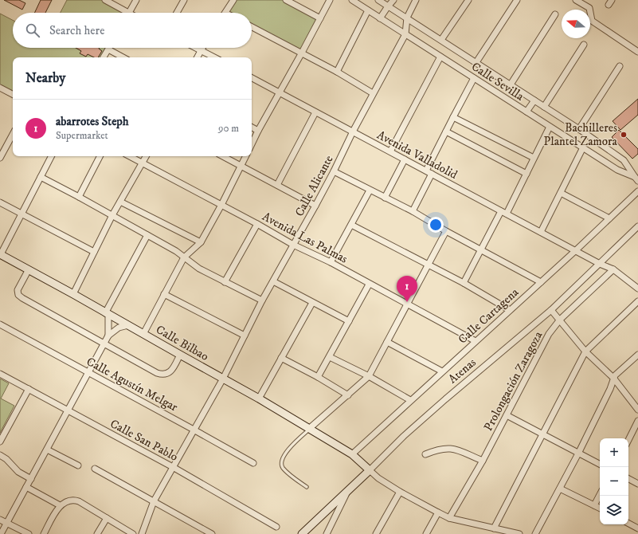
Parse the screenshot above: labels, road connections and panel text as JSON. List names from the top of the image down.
{
  "streets": {
    "street": [
      "Calle Sevilla",
      "Avenida Valladolid",
      "Calle Alicante",
      "Avenida Las Palmas",
      "Calle Cartagena",
      "Calle Bilbao",
      "Atenas",
      "Prolongación Zaragoza",
      "Calle Agustín Melgar",
      "Calle San Pablo"
    ]
  },
  "crossings": [
    ["Calle Sevilla", "Calle Alicante"],
    ["Avenida Valladolid", "Calle Alicante"],
    ["Avenida Valladolid", "Calle Cartagena"],
    ["Avenida Valladolid", "Atenas"],
    ["Avenida Valladolid", "Prolongación Zaragoza"],
    ["Calle Alicante", "Avenida Las Palmas"],
    ["Calle Alicante", "Calle Bilbao"],
    ["Calle Alicante", "Calle Agustín Melgar"],
    ["Calle Alicante", "Calle San Pablo"],
    ["Avenida Las Palmas", "Calle Cartagena"],
    ["Calle Cartagena", "Calle Bilbao"],
    ["Calle Bilbao", "Atenas"]
  ],
  "places": ["Bachilleres Plantel Zamora"],
  "north": "left",
  "page": {
    "search": "Search here",
    "heading": "Nearby",
    "list": [
      {
        "mark": "1",
        "name": "abarrotes Steph",
        "note": "Supermarket",
        "value": "90 m"
      }
    ],
    "pins": "1",
    "map_buttons": ["+", "−"]
  }
}
